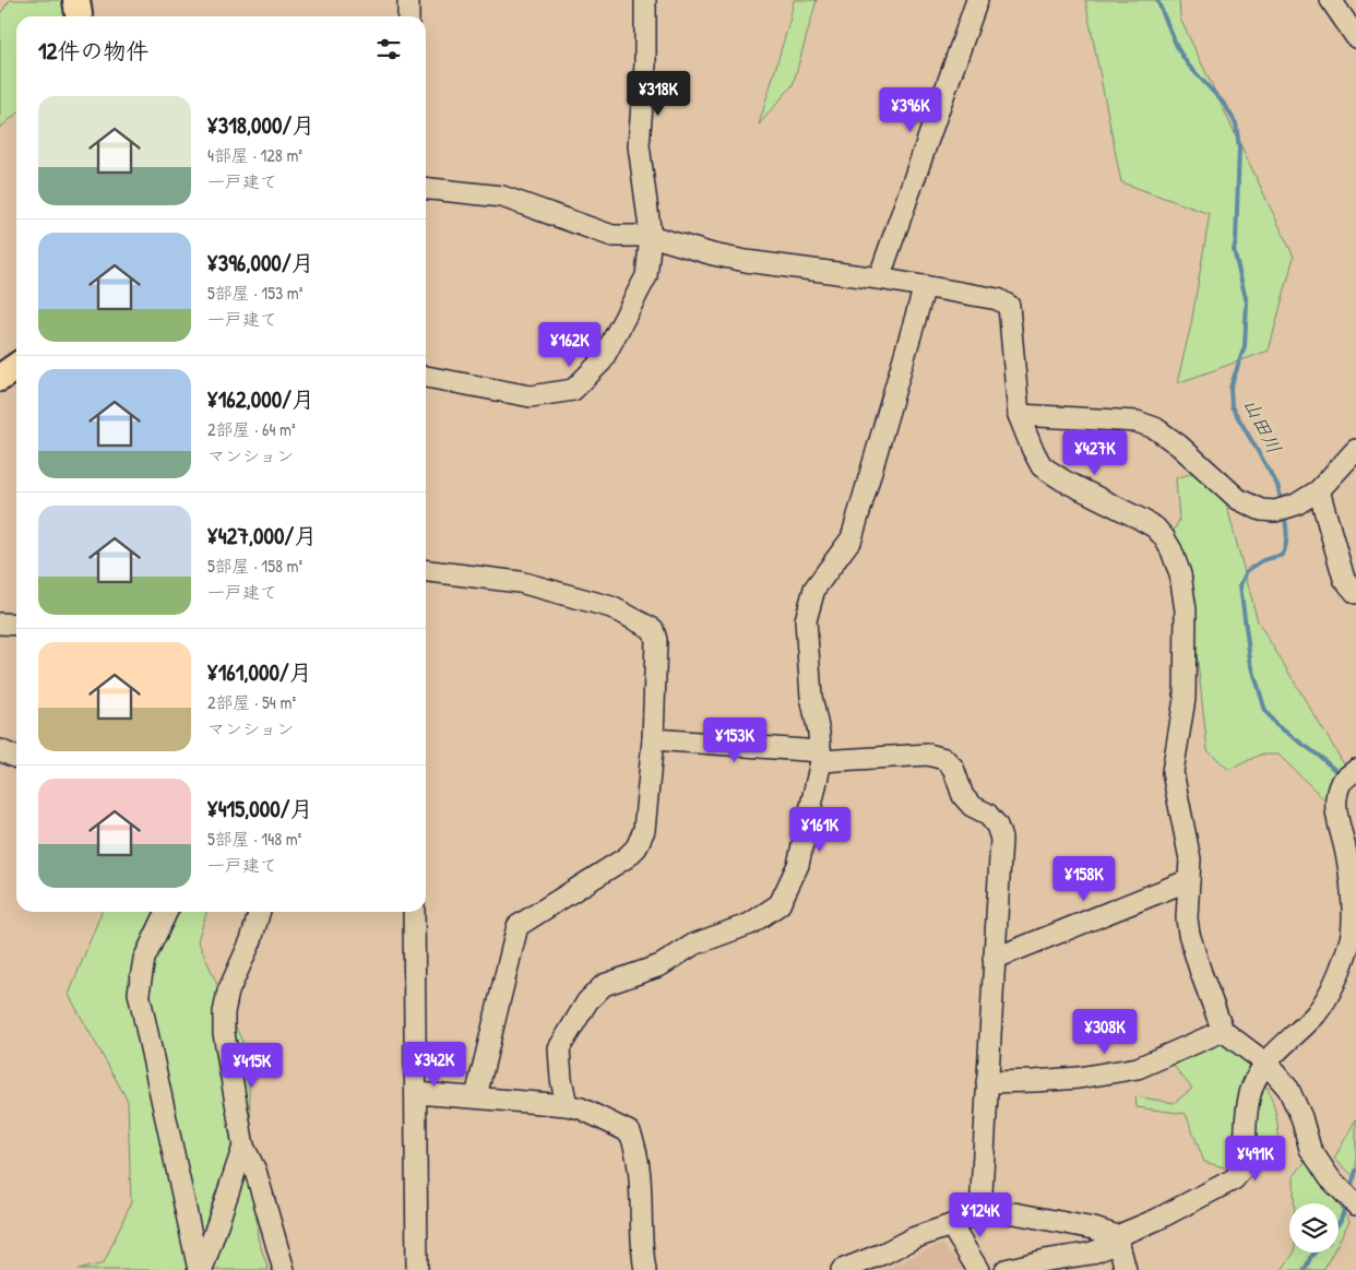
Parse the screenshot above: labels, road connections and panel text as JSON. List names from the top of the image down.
{
  "water": ["山田川"],
  "page": {
    "heading": "12件の物件",
    "price": [
      "¥318K",
      "¥396K",
      "¥162K",
      "¥427K",
      "¥153K",
      "¥161K",
      "¥158K",
      "¥308K",
      "¥342K",
      "¥415K",
      "¥491K",
      "¥124K"
    ],
    "list": [
      {
        "name": "¥318,000/月",
        "note": "4部屋 · 128 m² · 一戸建て"
      },
      {
        "name": "¥396,000/月",
        "note": "5部屋 · 153 m² · 一戸建て"
      },
      {
        "name": "¥162,000/月",
        "note": "2部屋 · 64 m² · マンション"
      },
      {
        "name": "¥427,000/月",
        "note": "5部屋 · 158 m² · 一戸建て"
      },
      {
        "name": "¥161,000/月",
        "note": "2部屋 · 54 m² · マンション"
      },
      {
        "name": "¥415,000/月",
        "note": "5部屋 · 148 m² · 一戸建て"
      }
    ]
  }
}
